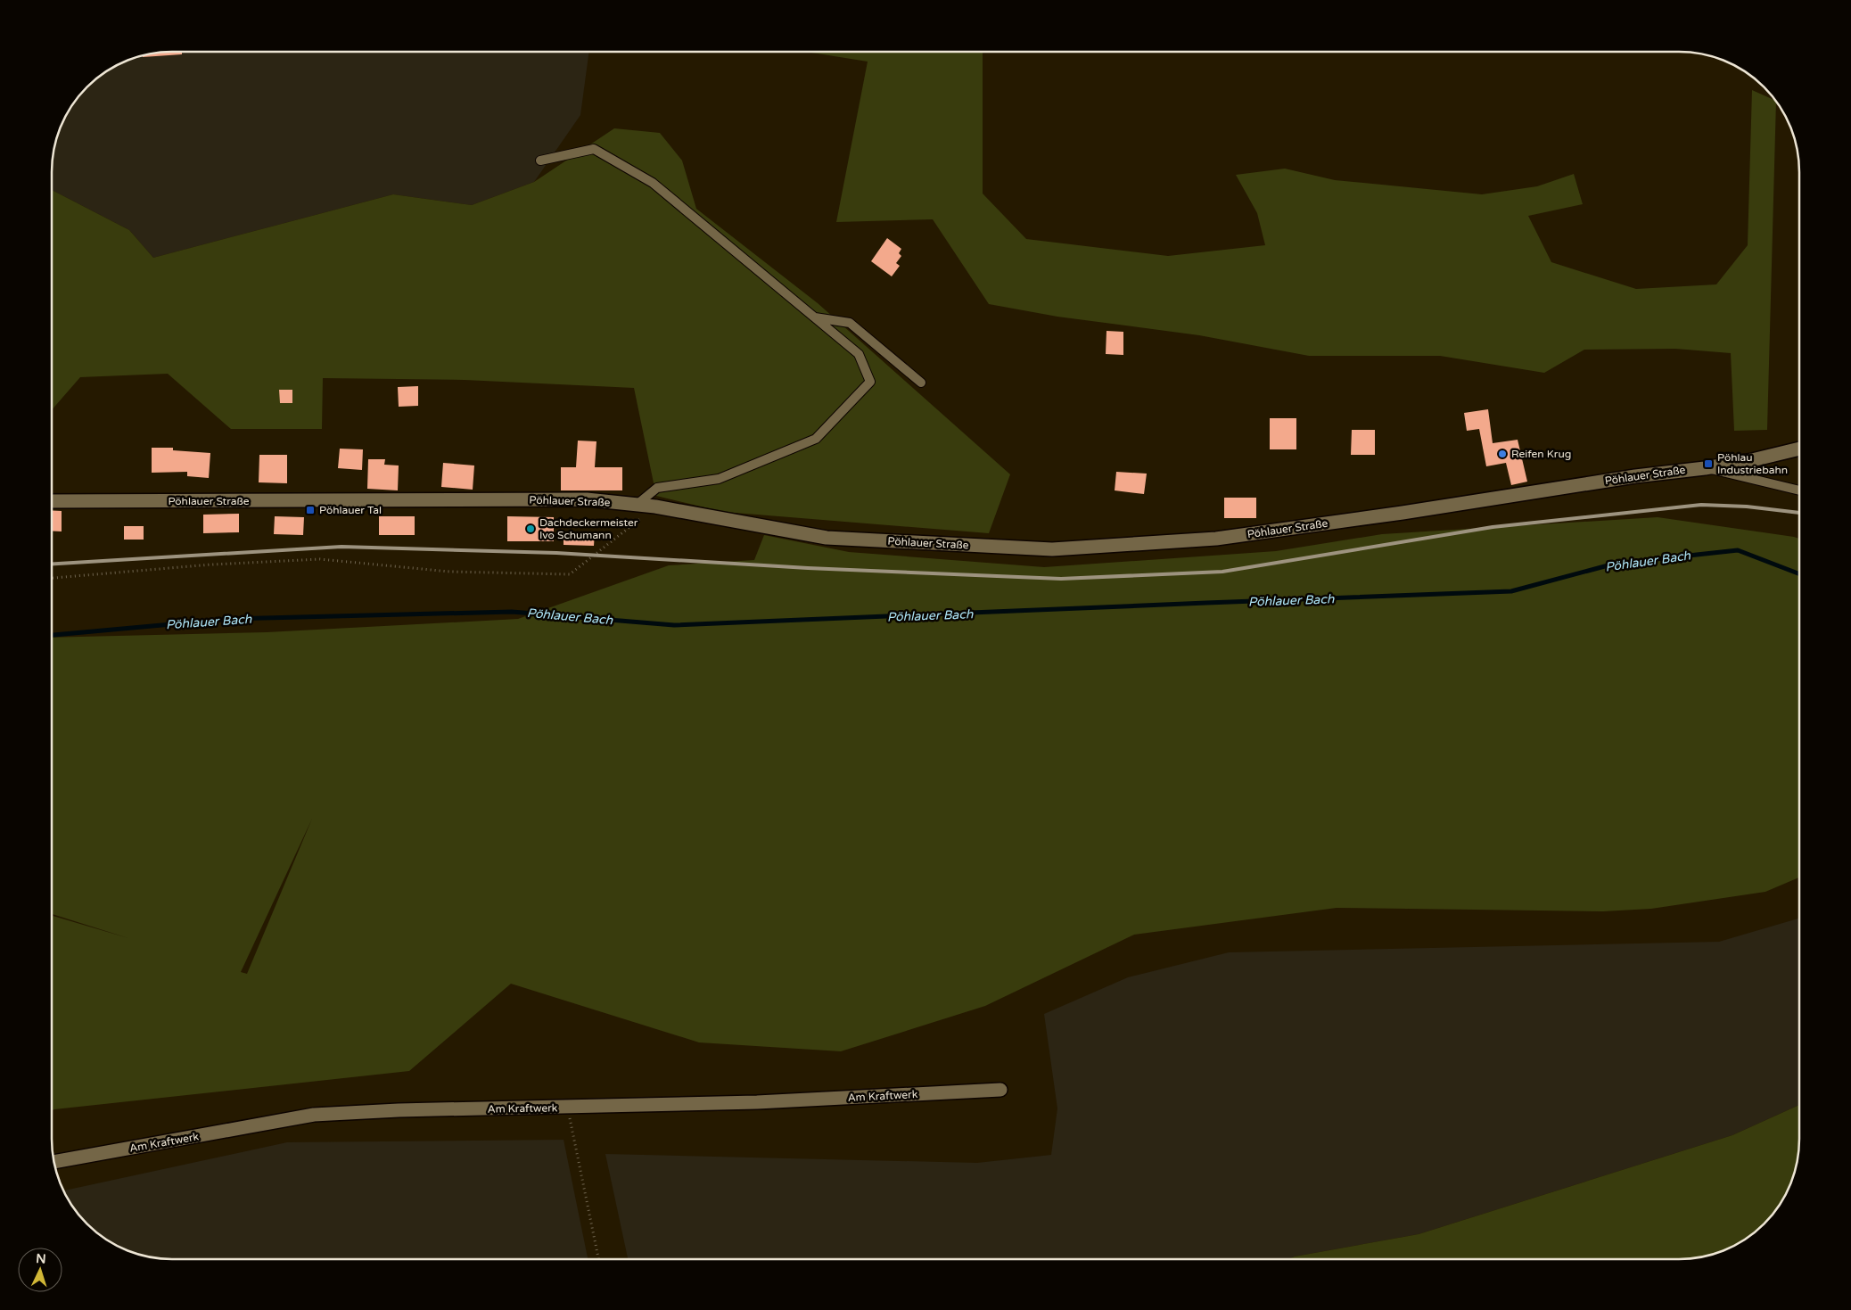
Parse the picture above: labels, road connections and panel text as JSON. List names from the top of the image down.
{
  "streets": {
    "street": ["Pöhlauer Straße", "Am Kraftwerk"]
  },
  "water": ["Pöhlauer Bach"],
  "places": {
    "other": ["Reifen Krug", "Dachdeckermeister Ivo Schumann"],
    "transit": ["Pöhlau Industriebahn", "Pöhlauer Tal"]
  },
  "north": "top"
}
